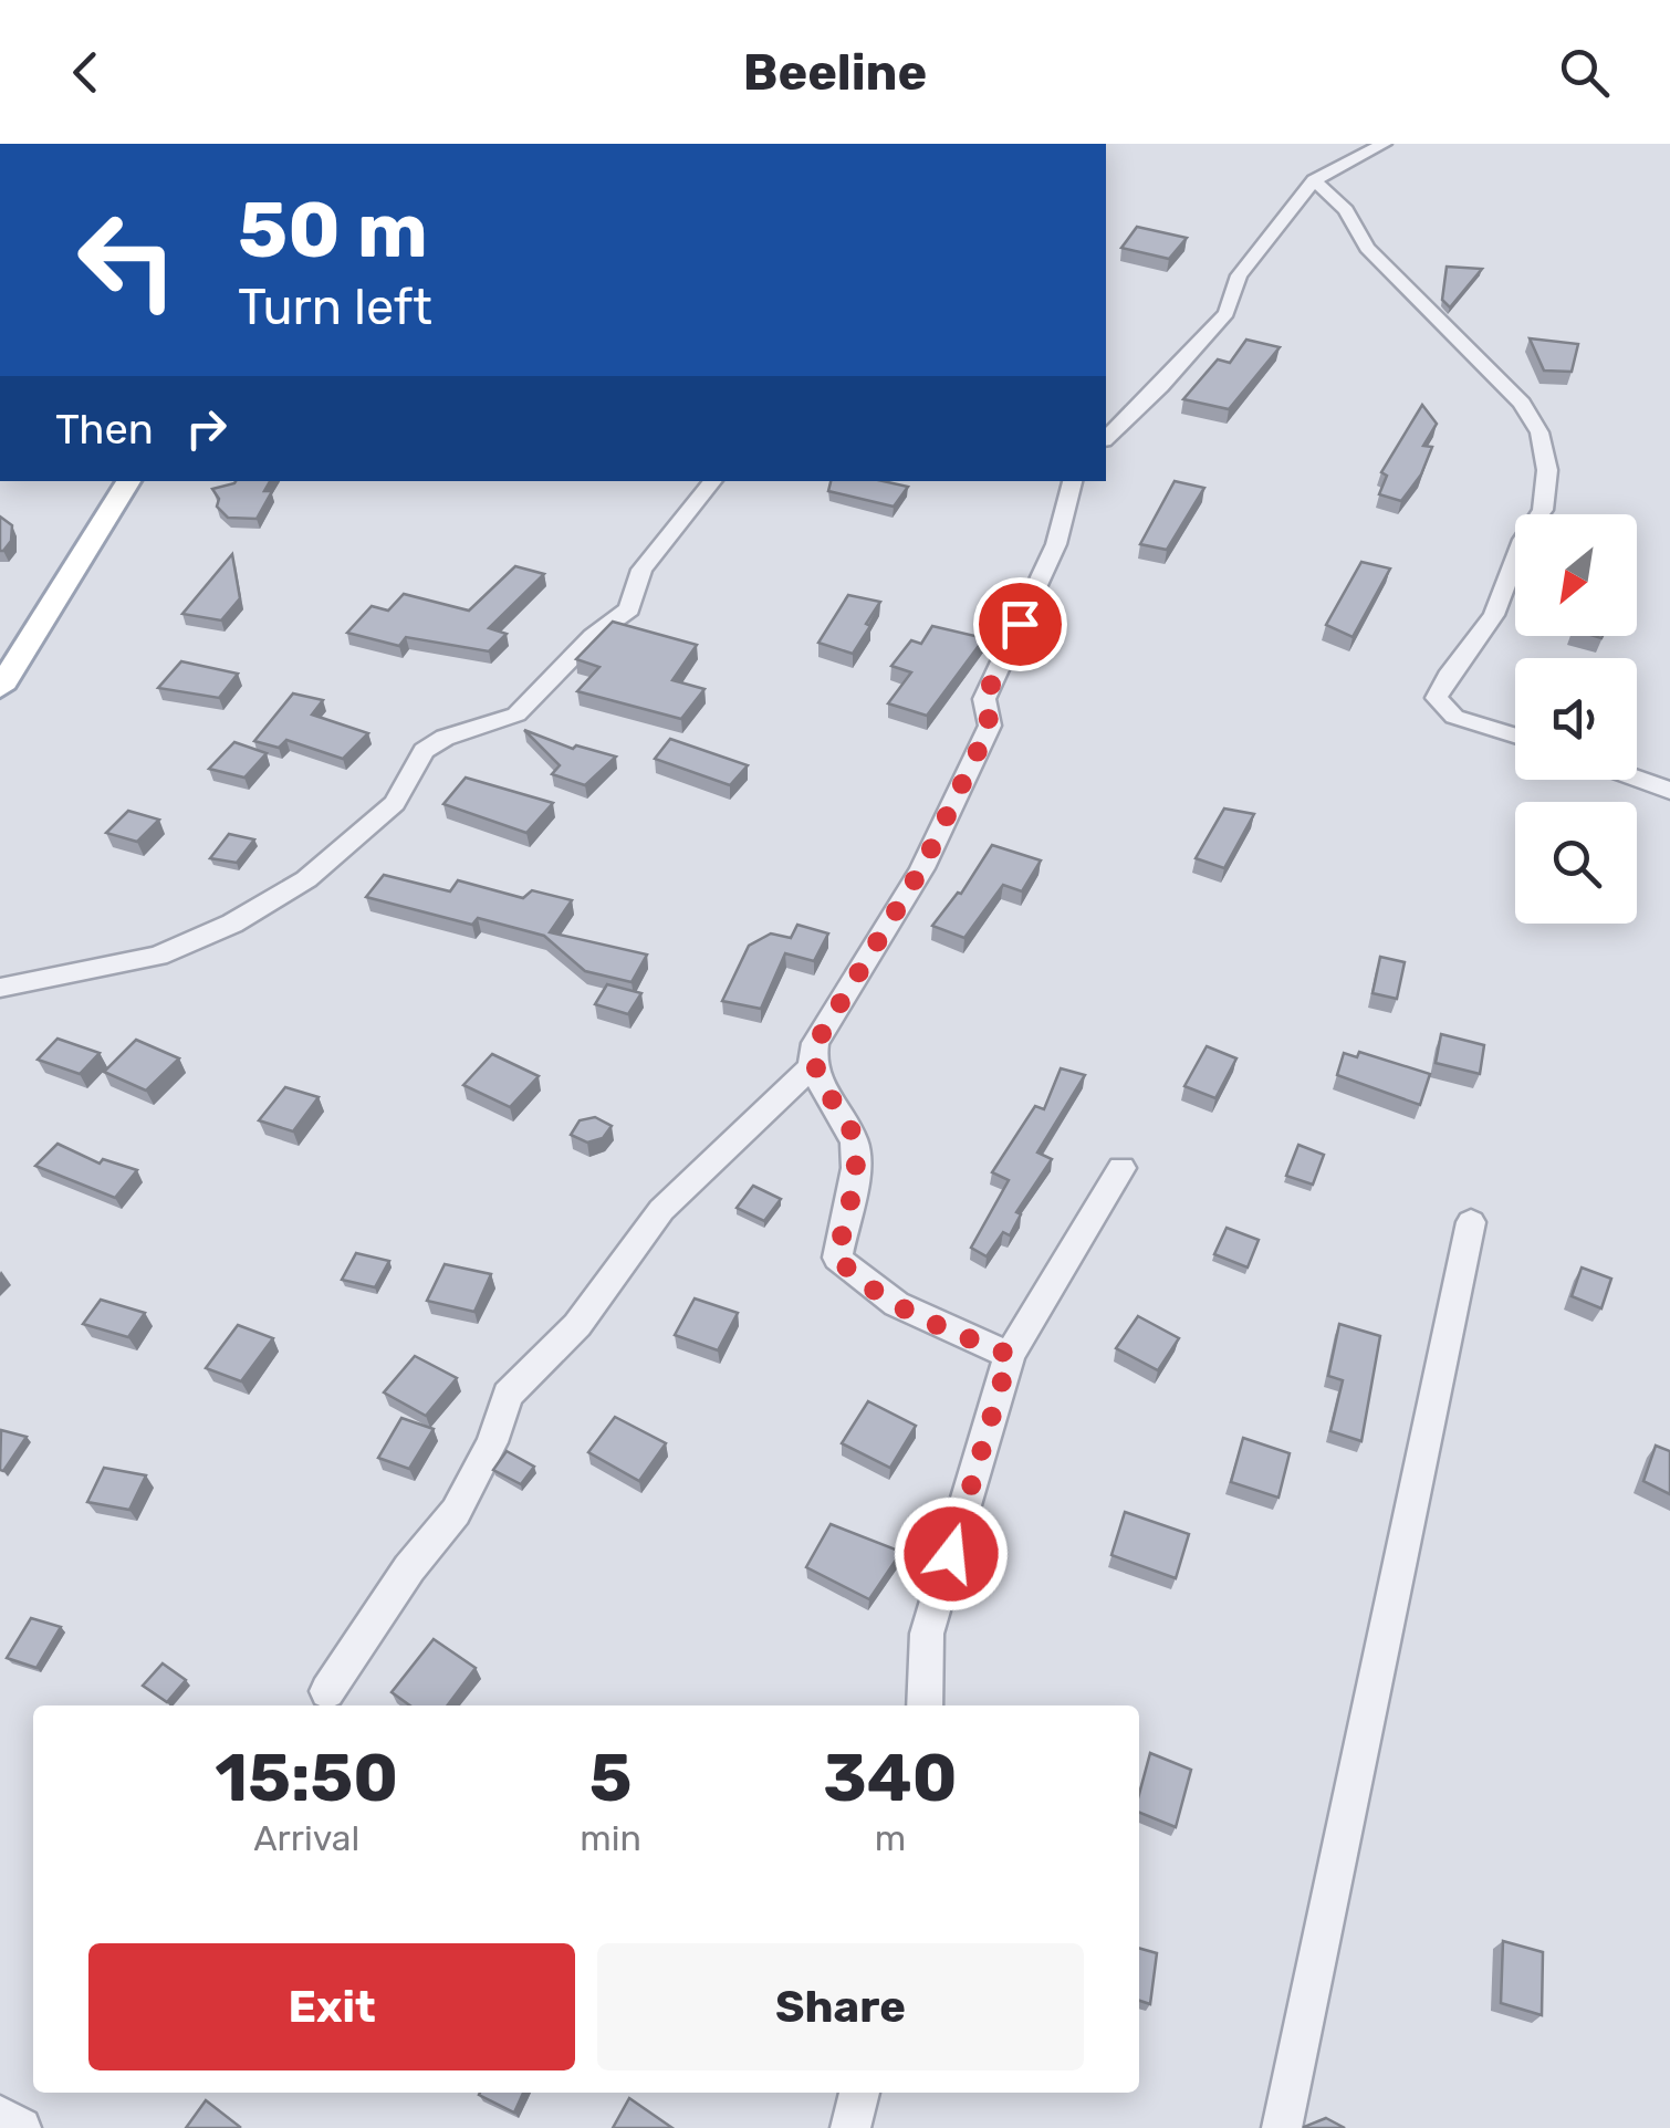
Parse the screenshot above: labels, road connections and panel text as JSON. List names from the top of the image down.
{
  "north": "bottom left",
  "page": {
    "header": "Beeline",
    "turn": ["50 m", "Turn left"],
    "then": "Then",
    "eta": [
      "15:50",
      "Arrival",
      "5",
      "min",
      "340",
      "m"
    ],
    "buttons": ["Exit", "Share"]
  }
}
